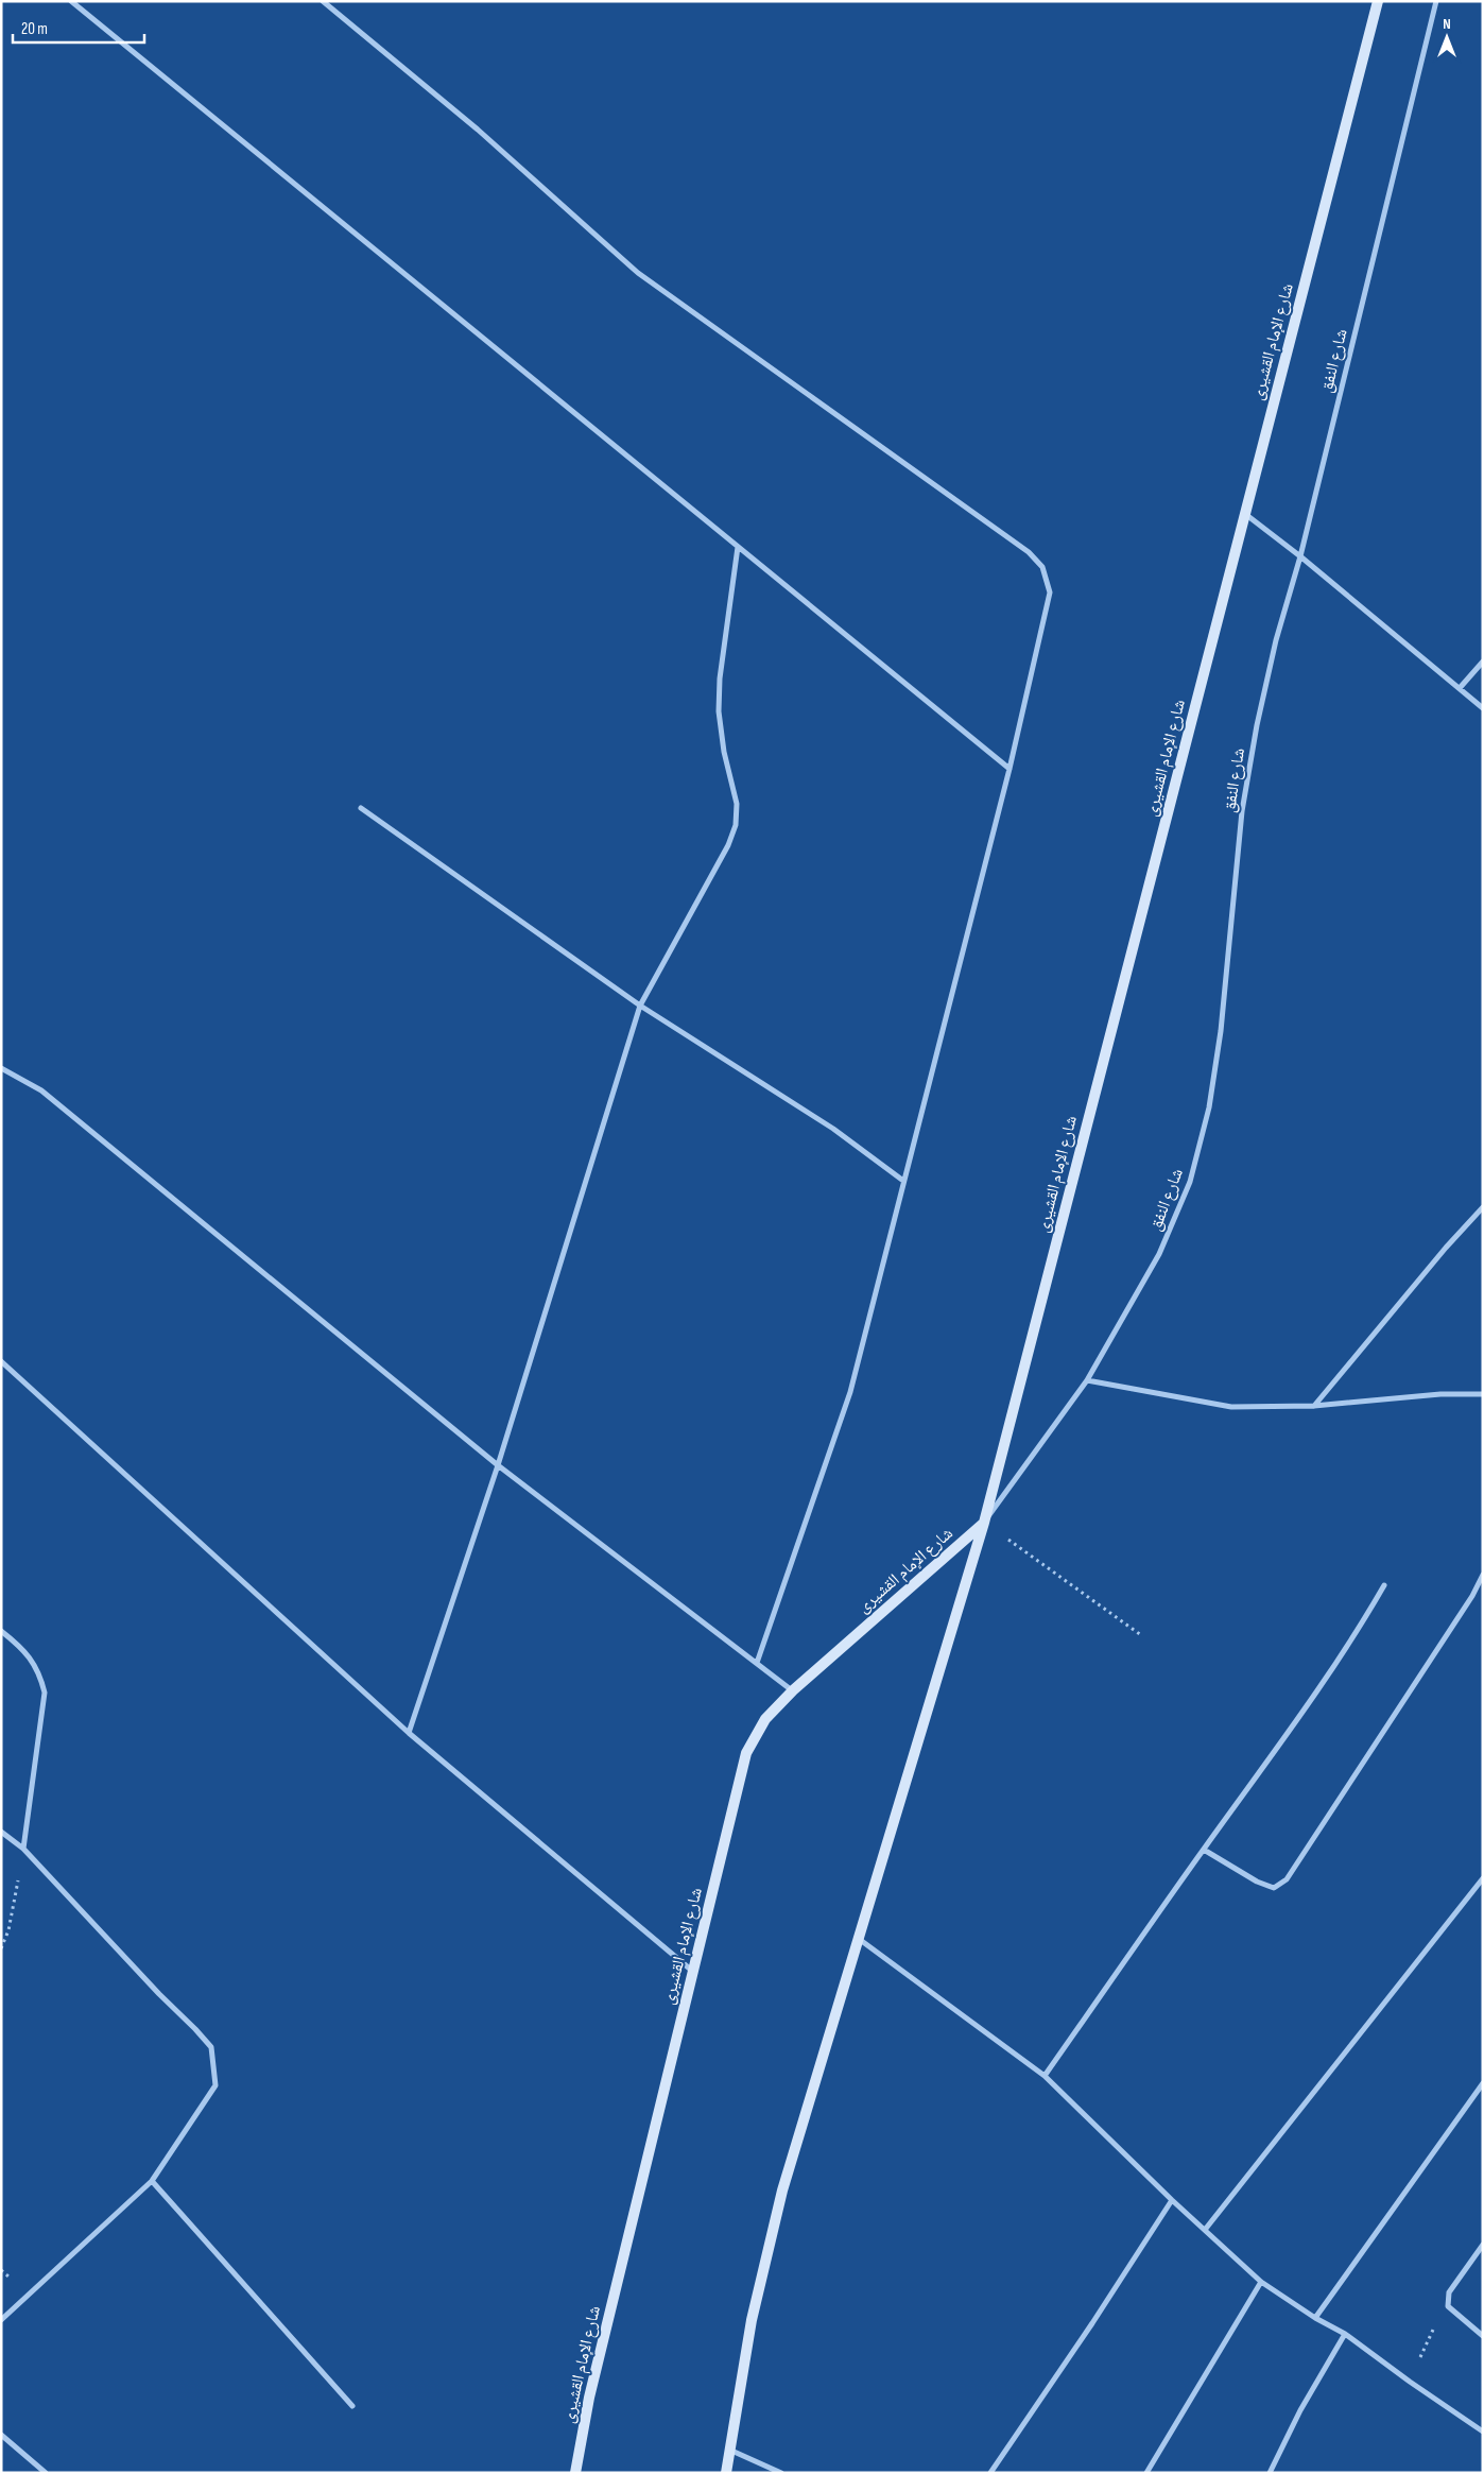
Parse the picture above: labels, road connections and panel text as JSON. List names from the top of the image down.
{
  "streets": {
    "street": ["شارع الإمام القشيرى", "شارع النفق"]
  },
  "crossings": [
    ["شارع الإمام القشيرى", "شارع النفق"]
  ],
  "scale_bar": "20 m",
  "north": "top"
}
